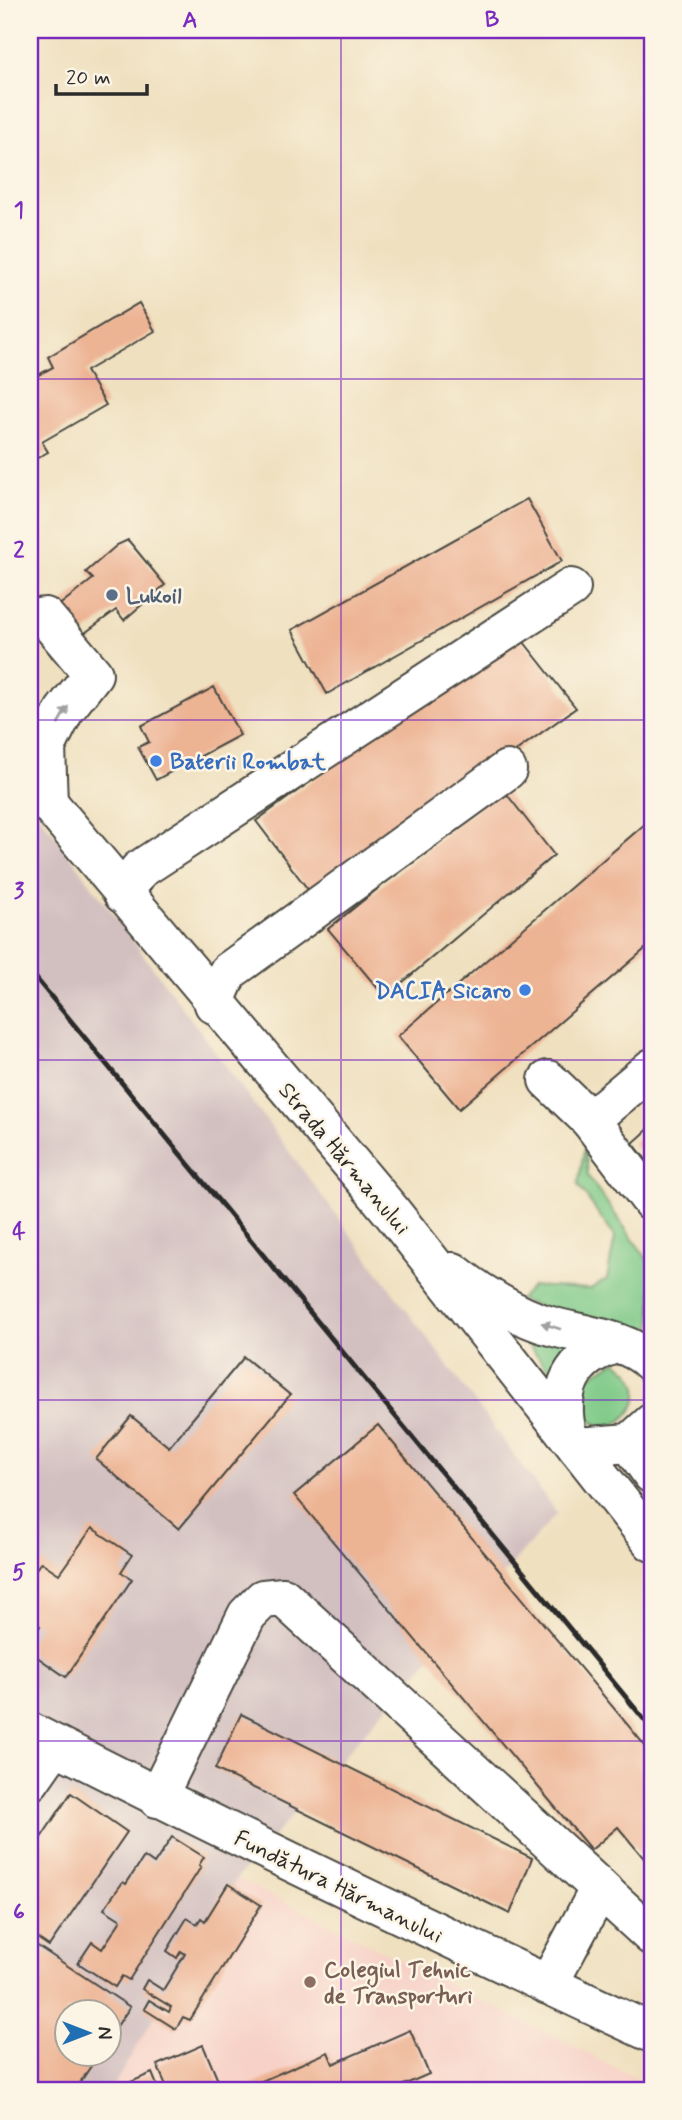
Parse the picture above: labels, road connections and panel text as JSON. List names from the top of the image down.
{
  "streets": {
    "main road": ["Strada Hărmanului", "Fundătura Hărmanului"]
  },
  "places": [
    "Lukoil",
    "Baterii Rombat",
    "DACIA Sicaro",
    "Colegiul Tehnic de Transporturi"
  ],
  "scale_bar": "20 m",
  "north": "right",
  "grid": {
    "columns": ["A", "B"],
    "rows": [
      "1",
      "2",
      "3",
      "4",
      "5",
      "6"
    ]
  }
}
